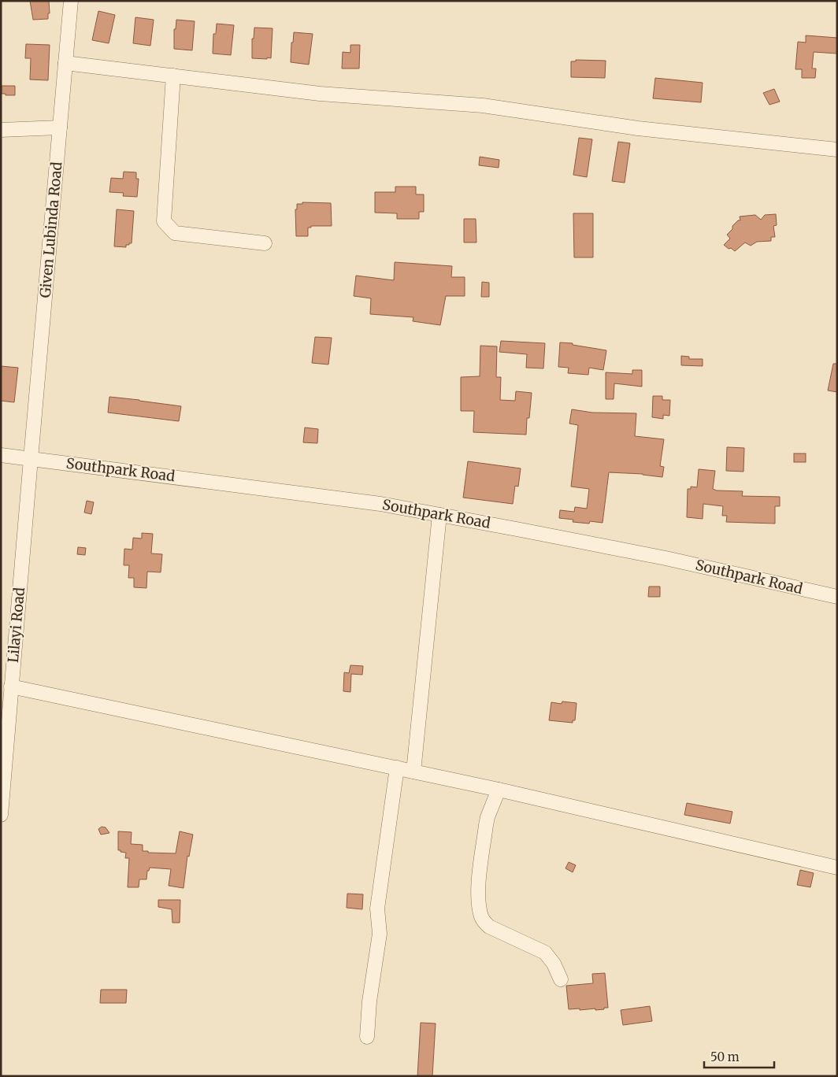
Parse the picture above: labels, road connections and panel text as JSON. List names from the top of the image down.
{
  "streets": {
    "street": ["Given Lubinda Road", "Southpark Road", "Lilayi Road"]
  },
  "crossings": [
    ["Given Lubinda Road", "Southpark Road"],
    ["Given Lubinda Road", "Lilayi Road"],
    ["Southpark Road", "Lilayi Road"]
  ],
  "scale_bar": "50 m"
}
